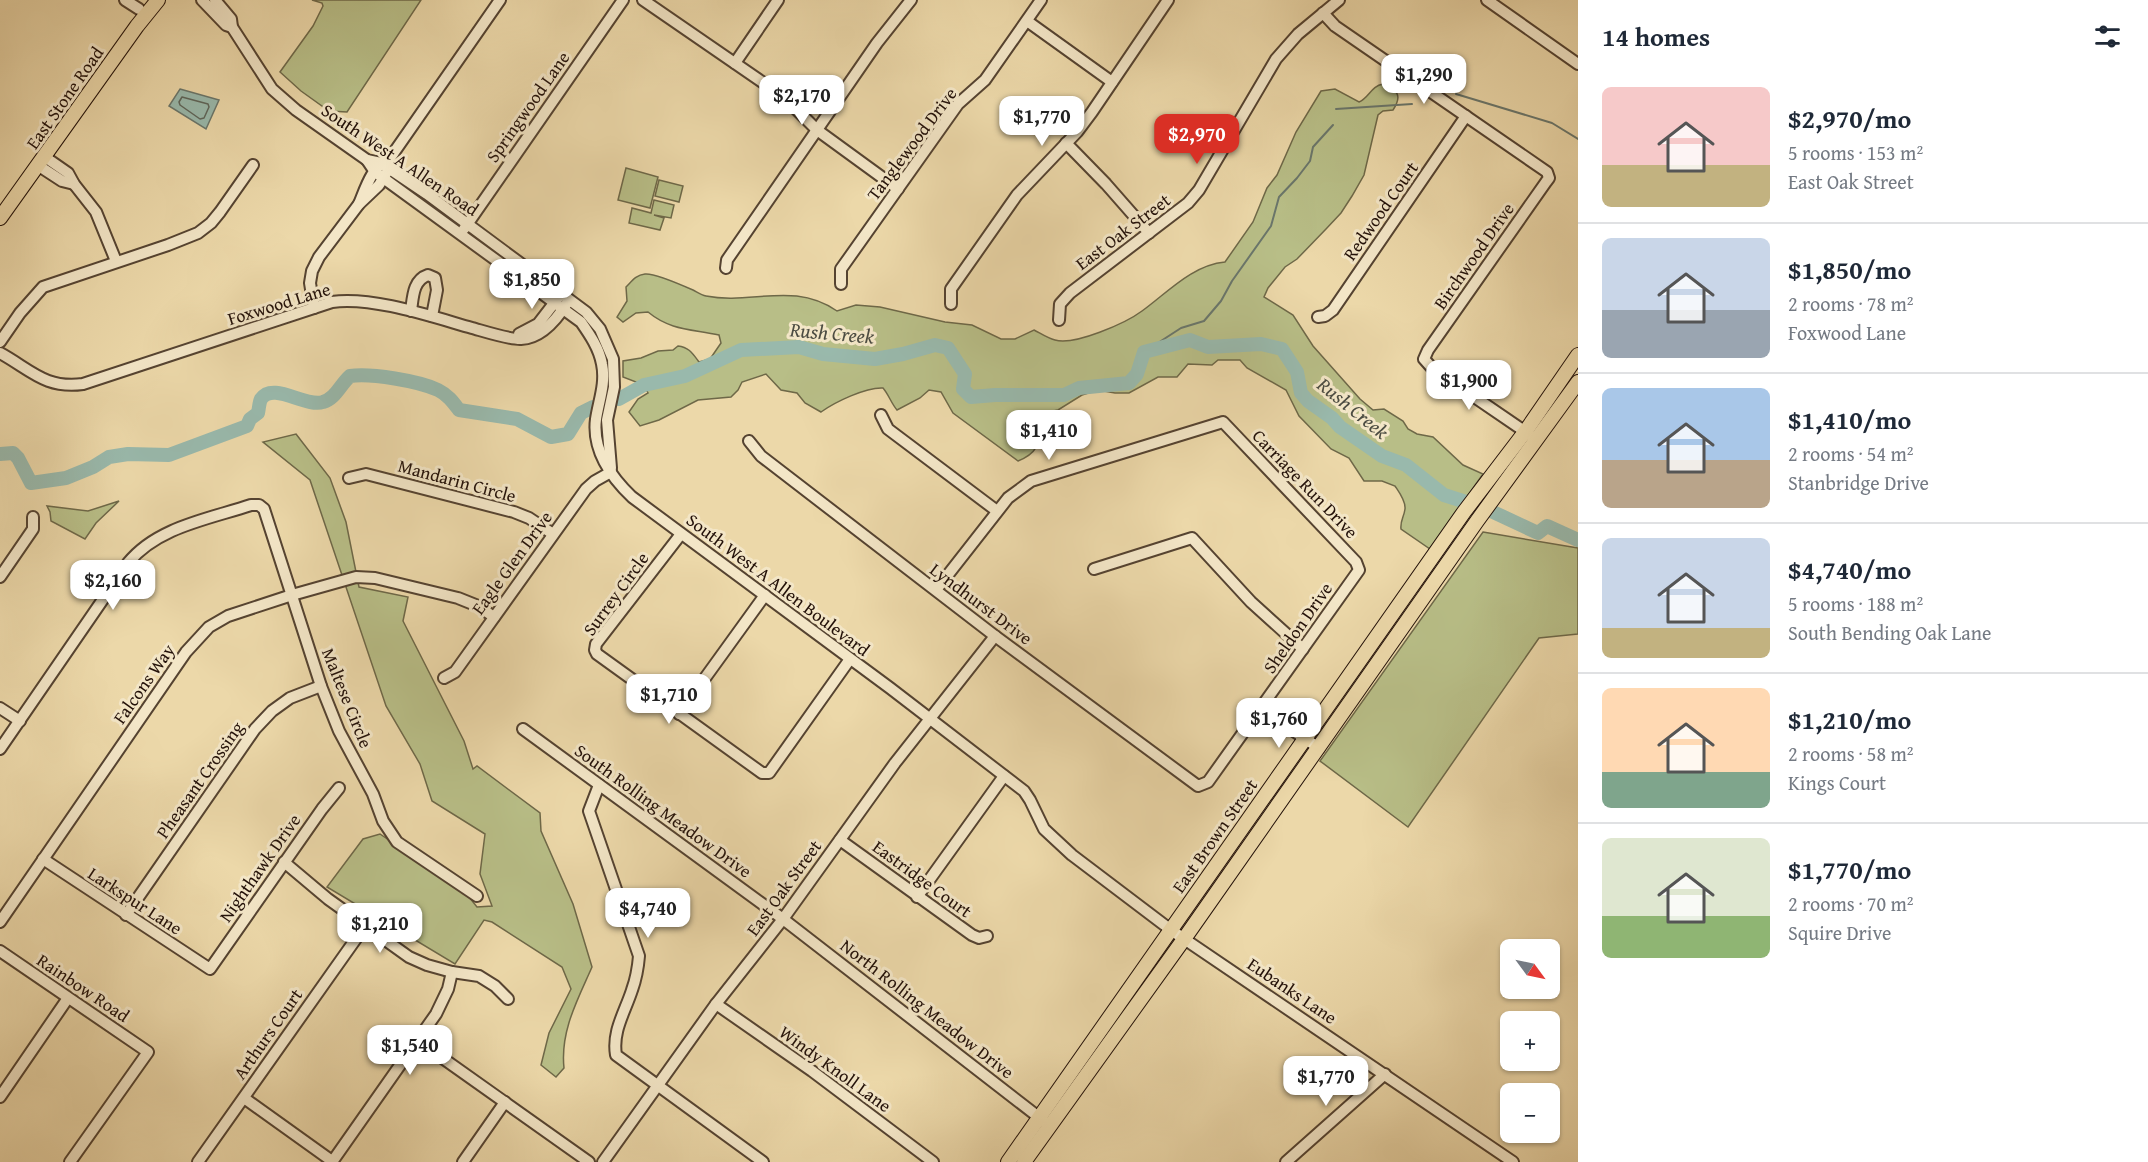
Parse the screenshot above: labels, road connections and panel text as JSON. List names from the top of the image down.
{
  "streets": {
    "main road": ["East Stone Road", "East Brown Street"],
    "street": [
      "Springwood Lane",
      "Tanglewood Drive",
      "South West A Allen Road",
      "Redwood Court",
      "East Oak Street",
      "Birchwood Drive",
      "Foxwood Lane",
      "Mandarin Circle",
      "Carriage Run Drive",
      "Eagle Glen Drive",
      "South West A Allen Boulevard",
      "Surrey Circle",
      "Lyndhurst Drive",
      "Sheldon Drive",
      "Falcons Way",
      "Maltese Circle",
      "Pheasant Crossing",
      "South Rolling Meadow Drive",
      "Nighthawk Drive",
      "Eastridge Court",
      "Larkspur Lane",
      "Rainbow Road",
      "Eubanks Lane",
      "North Rolling Meadow Drive",
      "Arthurs Court",
      "Windy Knoll Lane"
    ]
  },
  "crossings": [
    ["Springwood Lane", "South West A Allen Road"],
    ["South West A Allen Road", "Foxwood Lane"],
    ["Redwood Court", "Birchwood Drive"],
    ["East Oak Street", "South West A Allen Boulevard"],
    ["East Oak Street", "Lyndhurst Drive"],
    ["East Oak Street", "South Rolling Meadow Drive"],
    ["East Oak Street", "Eastridge Court"],
    ["East Oak Street", "North Rolling Meadow Drive"],
    ["East Oak Street", "Windy Knoll Lane"],
    ["Birchwood Drive", "East Brown Street"],
    ["Mandarin Circle", "Eagle Glen Drive"],
    ["Carriage Run Drive", "Sheldon Drive"],
    ["Eagle Glen Drive", "South West A Allen Boulevard"],
    ["Eagle Glen Drive", "Falcons Way"],
    ["South West A Allen Boulevard", "Surrey Circle"],
    ["South West A Allen Boulevard", "Eubanks Lane"],
    ["Lyndhurst Drive", "Sheldon Drive"],
    ["Falcons Way", "Maltese Circle"],
    ["Falcons Way", "Larkspur Lane"],
    ["Maltese Circle", "Pheasant Crossing"],
    ["Pheasant Crossing", "Larkspur Lane"],
    ["South Rolling Meadow Drive", "North Rolling Meadow Drive"],
    ["East Brown Street", "Eubanks Lane"],
    ["East Brown Street", "North Rolling Meadow Drive"],
    ["Nighthawk Drive", "Larkspur Lane"]
  ],
  "water": ["Rush Creek"],
  "north": "bottom right",
  "page": {
    "heading": "14 homes",
    "price": [
      "$1,290",
      "$2,170",
      "$1,770",
      "$2,970",
      "$1,850",
      "$1,900",
      "$1,410",
      "$2,160",
      "$1,710",
      "$1,760",
      "$4,740",
      "$1,210",
      "$1,540",
      "$1,770"
    ],
    "list": [
      {
        "name": "$2,970/mo",
        "note": "5 rooms · 153 m² · East Oak Street"
      },
      {
        "name": "$1,850/mo",
        "note": "2 rooms · 78 m² · Foxwood Lane"
      },
      {
        "name": "$1,410/mo",
        "note": "2 rooms · 54 m² · Stanbridge Drive"
      },
      {
        "name": "$4,740/mo",
        "note": "5 rooms · 188 m² · South Bending Oak Lane"
      },
      {
        "name": "$1,210/mo",
        "note": "2 rooms · 58 m² · Kings Court"
      },
      {
        "name": "$1,770/mo",
        "note": "2 rooms · 70 m² · Squire Drive"
      }
    ],
    "map_buttons": ["+", "−"]
  }
}
